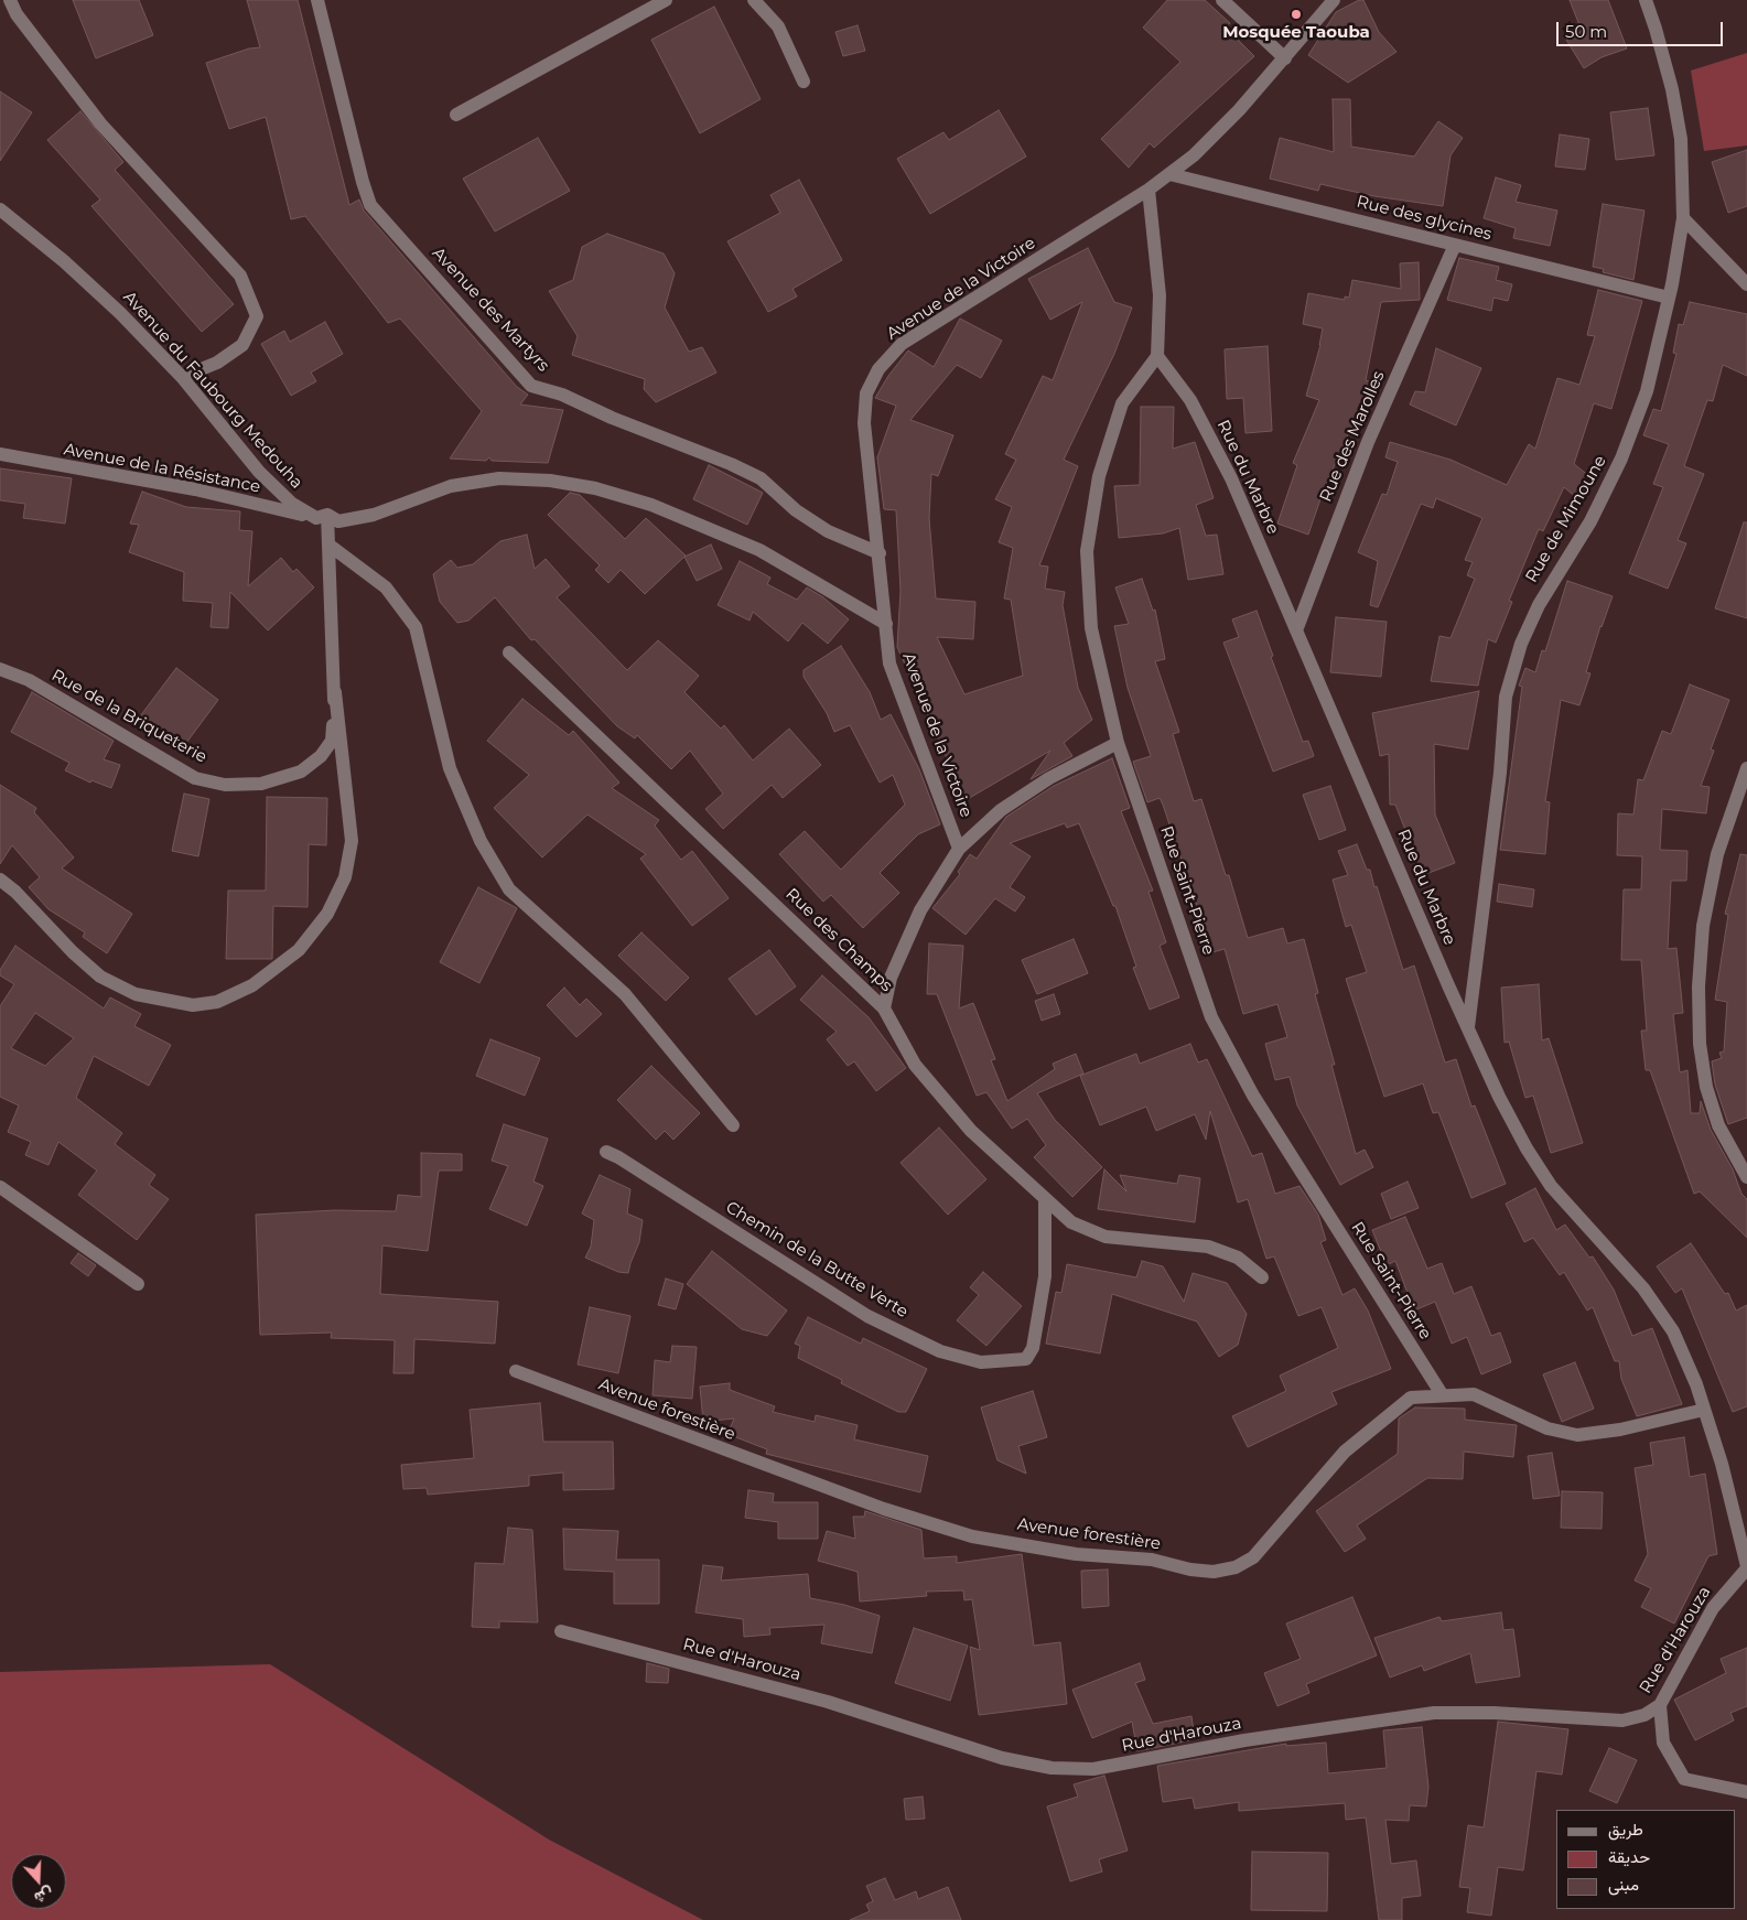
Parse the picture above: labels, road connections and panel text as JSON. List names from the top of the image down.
{
  "streets": {
    "street": [
      "Rue des glycines",
      "Avenue de la Victoire",
      "Avenue des Martyrs",
      "Avenue du Faubourg Medouha",
      "Rue des Marolles",
      "Avenue de la Résistance",
      "Rue du Marbre",
      "Rue de Mimoune",
      "Rue de la Briqueterie",
      "Rue Saint-Pierre",
      "Rue des Champs",
      "Chemin de la Butte Verte",
      "Avenue forestière",
      "Rue d'Harouza"
    ]
  },
  "crossings": [
    ["Rue des glycines", "Avenue de la Victoire"],
    ["Rue des glycines", "Rue des Marolles"],
    ["Rue des glycines", "Rue de Mimoune"],
    ["Avenue de la Victoire", "Avenue des Martyrs"],
    ["Avenue de la Victoire", "Avenue du Faubourg Medouha"],
    ["Avenue du Faubourg Medouha", "Avenue de la Résistance"],
    ["Avenue du Faubourg Medouha", "Rue de la Briqueterie"],
    ["Rue des Marolles", "Rue du Marbre"],
    ["Avenue de la Résistance", "Rue de la Briqueterie"],
    ["Rue du Marbre", "Rue de Mimoune"],
    ["Rue du Marbre", "Rue Saint-Pierre"],
    ["Rue du Marbre", "Avenue forestière"],
    ["Rue du Marbre", "Rue d'Harouza"],
    ["Rue Saint-Pierre", "Avenue forestière"],
    ["Rue des Champs", "Chemin de la Butte Verte"]
  ],
  "places": ["Mosquée Taouba"],
  "legend": ["طريق", "حديقة", "مبنى"],
  "scale_bar": "50 m",
  "north": "bottom"
}
